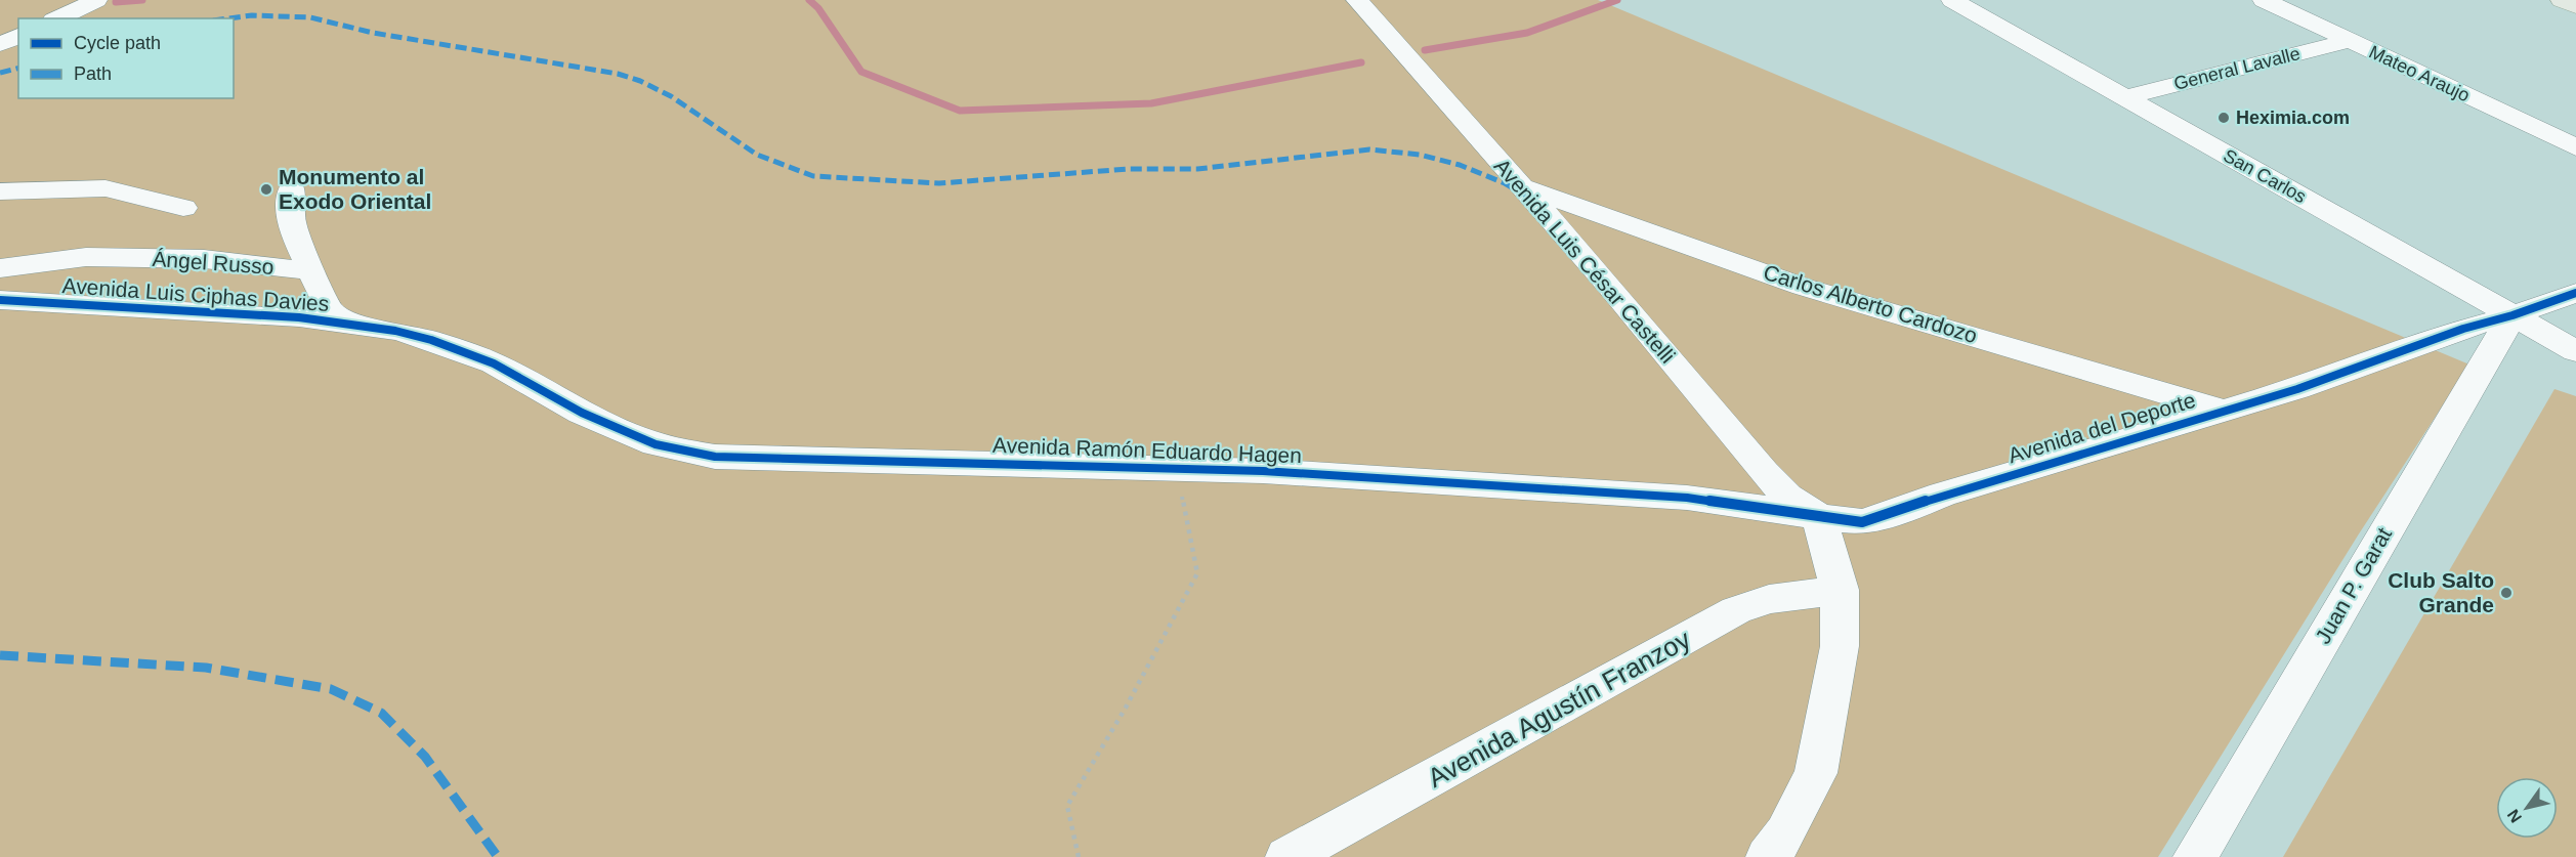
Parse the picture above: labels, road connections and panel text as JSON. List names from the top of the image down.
{
  "streets": {
    "street": [
      "General Lavalle",
      "Mateo Araujo",
      "San Carlos",
      "Avenida Luis César Castelli",
      "Ángel Russo",
      "Avenida Luis Ciphas Davies",
      "Carlos Alberto Cardozo",
      "Avenida del Deporte",
      "Avenida Ramón Eduardo Hagen",
      "Juan P. Garat",
      "Avenida Agustín Franzoy"
    ]
  },
  "crossings": [
    ["General Lavalle", "Mateo Araujo"],
    ["General Lavalle", "San Carlos"],
    ["San Carlos", "Avenida del Deporte"],
    ["San Carlos", "Juan P. Garat"],
    ["Avenida Luis César Castelli", "Carlos Alberto Cardozo"],
    ["Avenida Luis César Castelli", "Avenida del Deporte"],
    ["Avenida Luis César Castelli", "Avenida Ramón Eduardo Hagen"],
    ["Avenida Luis Ciphas Davies", "Avenida Ramón Eduardo Hagen"],
    ["Carlos Alberto Cardozo", "Avenida del Deporte"],
    ["Avenida del Deporte", "Avenida Ramón Eduardo Hagen"],
    ["Avenida del Deporte", "Juan P. Garat"]
  ],
  "places": ["Heximia.com", "Monumento al Exodo Oriental", "Club Salto Grande"],
  "legend": ["Cycle path", "Path"],
  "north": "bottom left"
}
